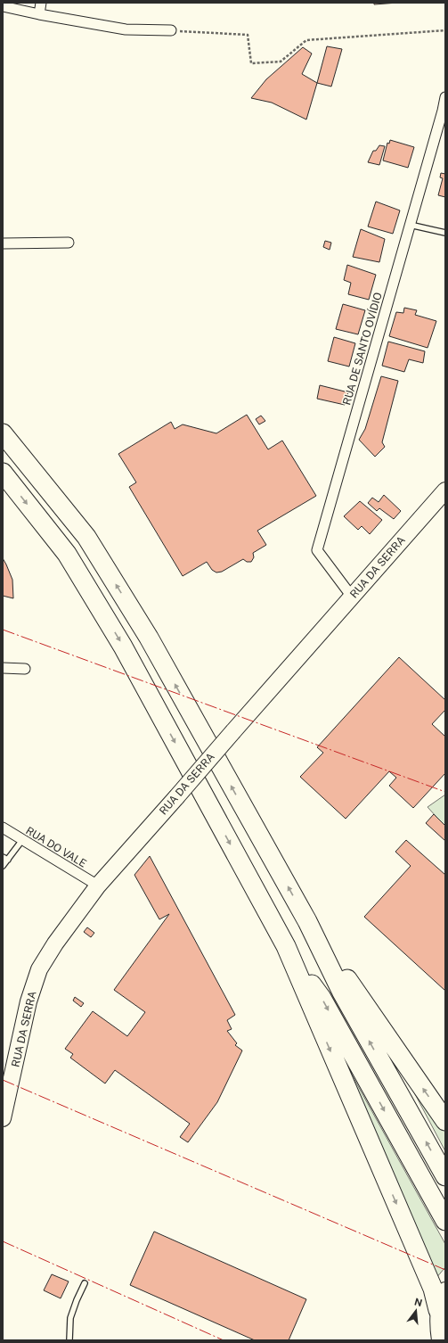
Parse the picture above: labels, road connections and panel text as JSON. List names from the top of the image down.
{
  "streets": {
    "main road": ["RUA DA SERRA"],
    "street": ["RUA DE SANTO OVÍDIO", "RUA DO VALE"]
  },
  "crossings": [
    ["RUA DE SANTO OVÍDIO", "RUA DA SERRA"],
    ["RUA DA SERRA", "RUA DO VALE"]
  ],
  "north": "top"
}
